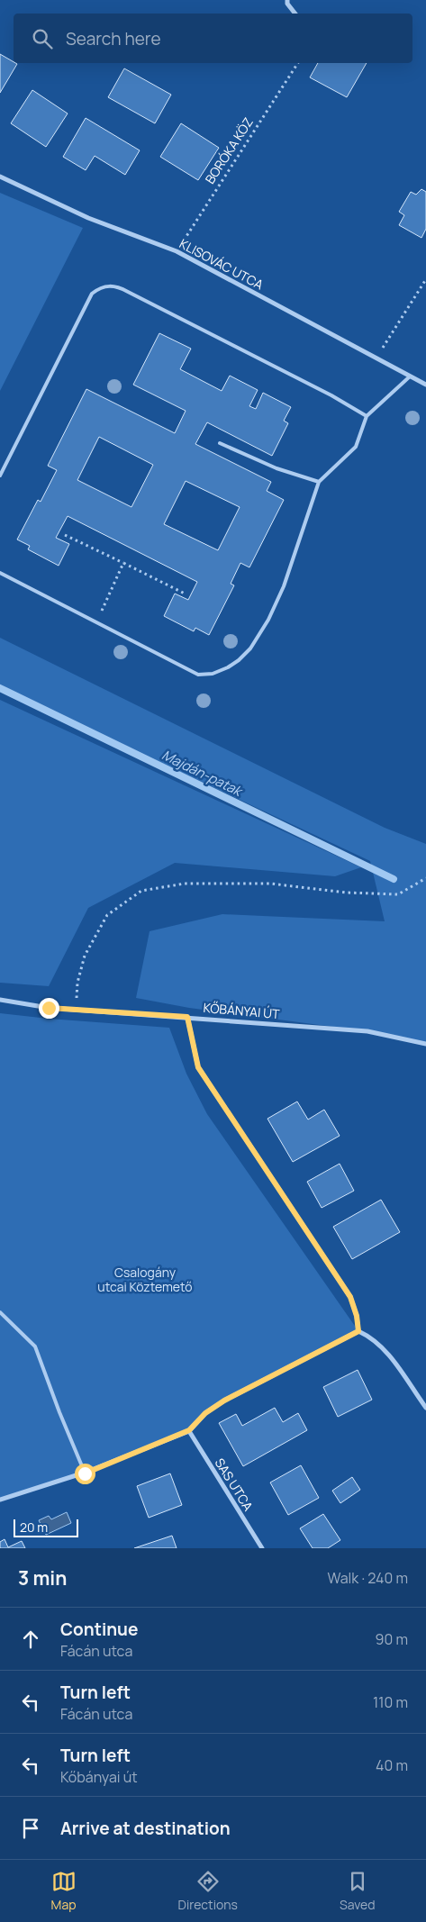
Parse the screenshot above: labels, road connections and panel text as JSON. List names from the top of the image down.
{
  "streets": {
    "street": ["KLISOVÁC UTCA", "KŐBÁNYAI ÚT", "SAS UTCA"],
    "path": ["BORÓKA KÖZ"]
  },
  "crossings": [
    ["BORÓKA KÖZ", "KLISOVÁC UTCA"]
  ],
  "water": ["Majdán-patak"],
  "parks": ["Csalogány utcai Köztemető"],
  "scale_bar": "20 m",
  "page": {
    "search": "Search here",
    "scale": "20 m",
    "heading": ["3 min", "Walk · 240 m"],
    "list": [
      ["Continue", "Fácán utca", "90 m"],
      ["Turn left", "Fácán utca", "110 m"],
      ["Turn left", "Kőbányai út", "40 m"],
      "Arrive at destination"
    ],
    "nav": ["Map", "Directions", "Saved"]
  }
}
